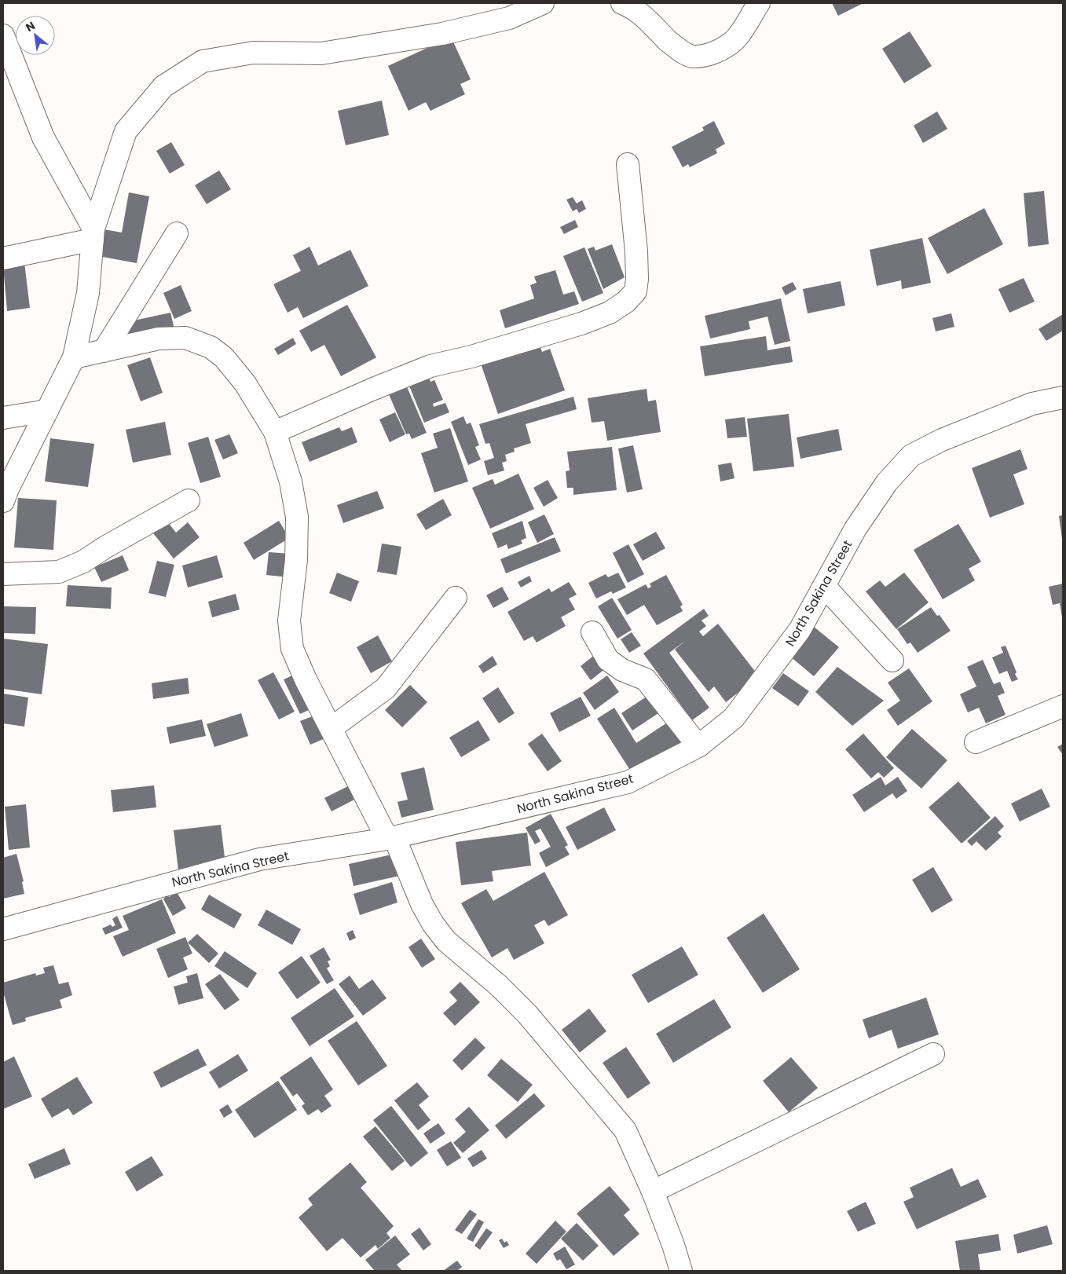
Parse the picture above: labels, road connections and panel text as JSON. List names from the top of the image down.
{
  "streets": {
    "street": ["North Sakina Street"]
  },
  "north": "top left"
}
